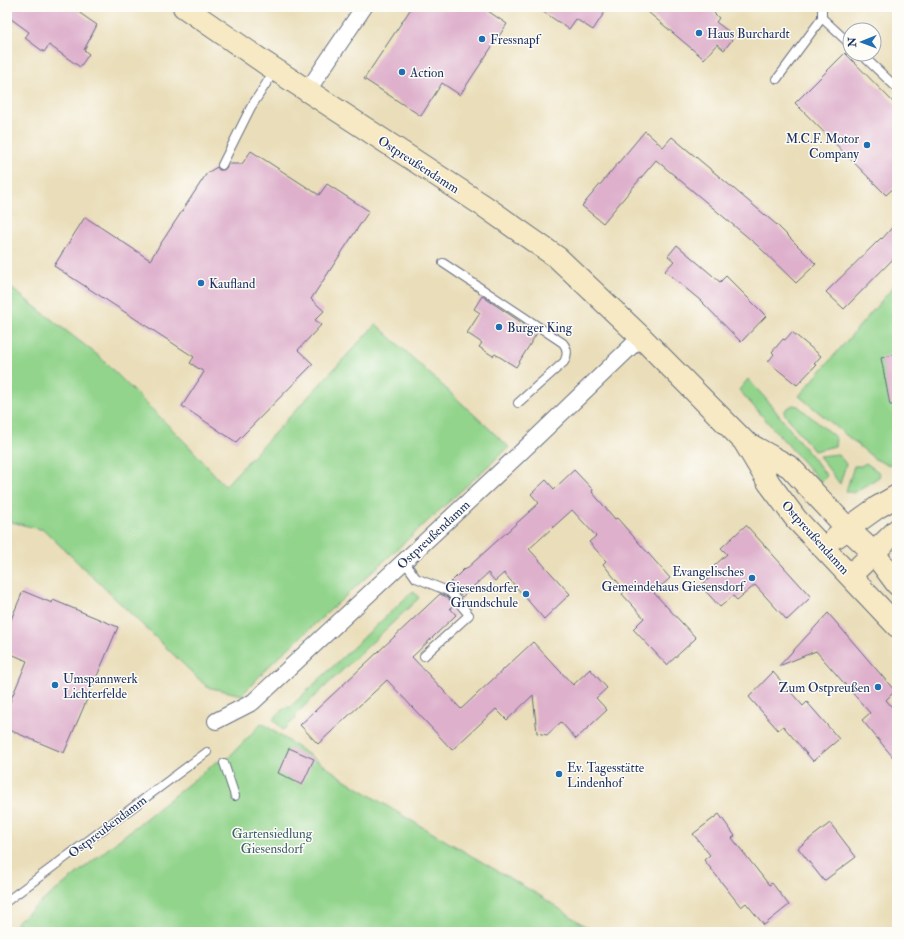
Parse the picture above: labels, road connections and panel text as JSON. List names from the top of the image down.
{
  "streets": {
    "main road": ["Ostpreußendamm"]
  },
  "parks": ["Gartensiedlung Giesensdorf"],
  "places": [
    "Haus Burchardt",
    "Fressnapf",
    "Action",
    "M.C.F. Motor Company",
    "Kaufland",
    "Burger King",
    "Evangelisches Gemeindehaus Giesensdorf",
    "Giesensdorfer Grundschule",
    "Umspannwerk Lichterfelde",
    "Zum Ostpreußen",
    "Ev. Tagesstätte Lindenhof"
  ],
  "north": "left"
}
